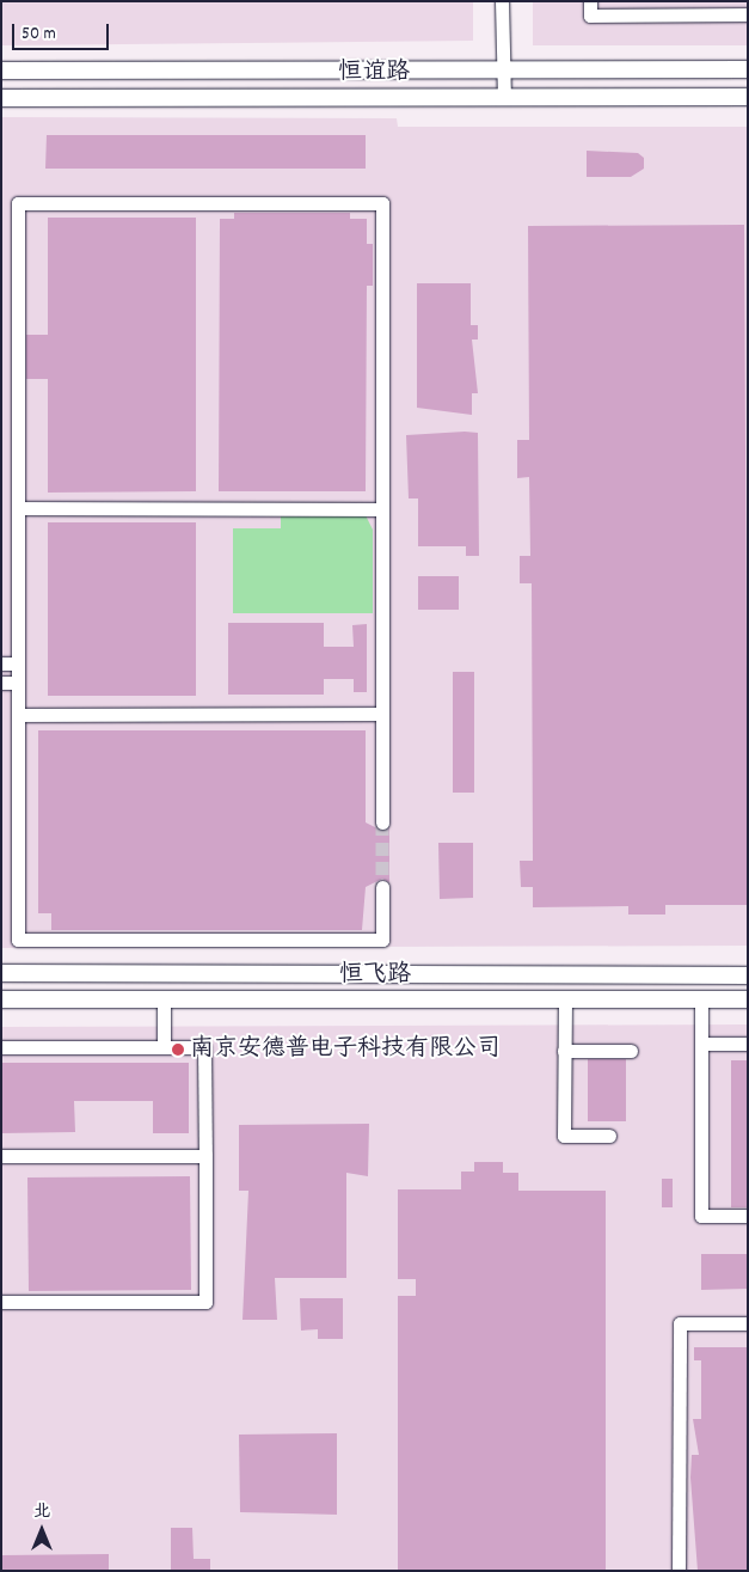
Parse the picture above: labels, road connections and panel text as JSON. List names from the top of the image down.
{
  "streets": {
    "main road": ["恒谊路", "恒飞路"]
  },
  "places": ["南京安德普电子科技有限公司"],
  "scale_bar": "50 m",
  "north": "top"
}
